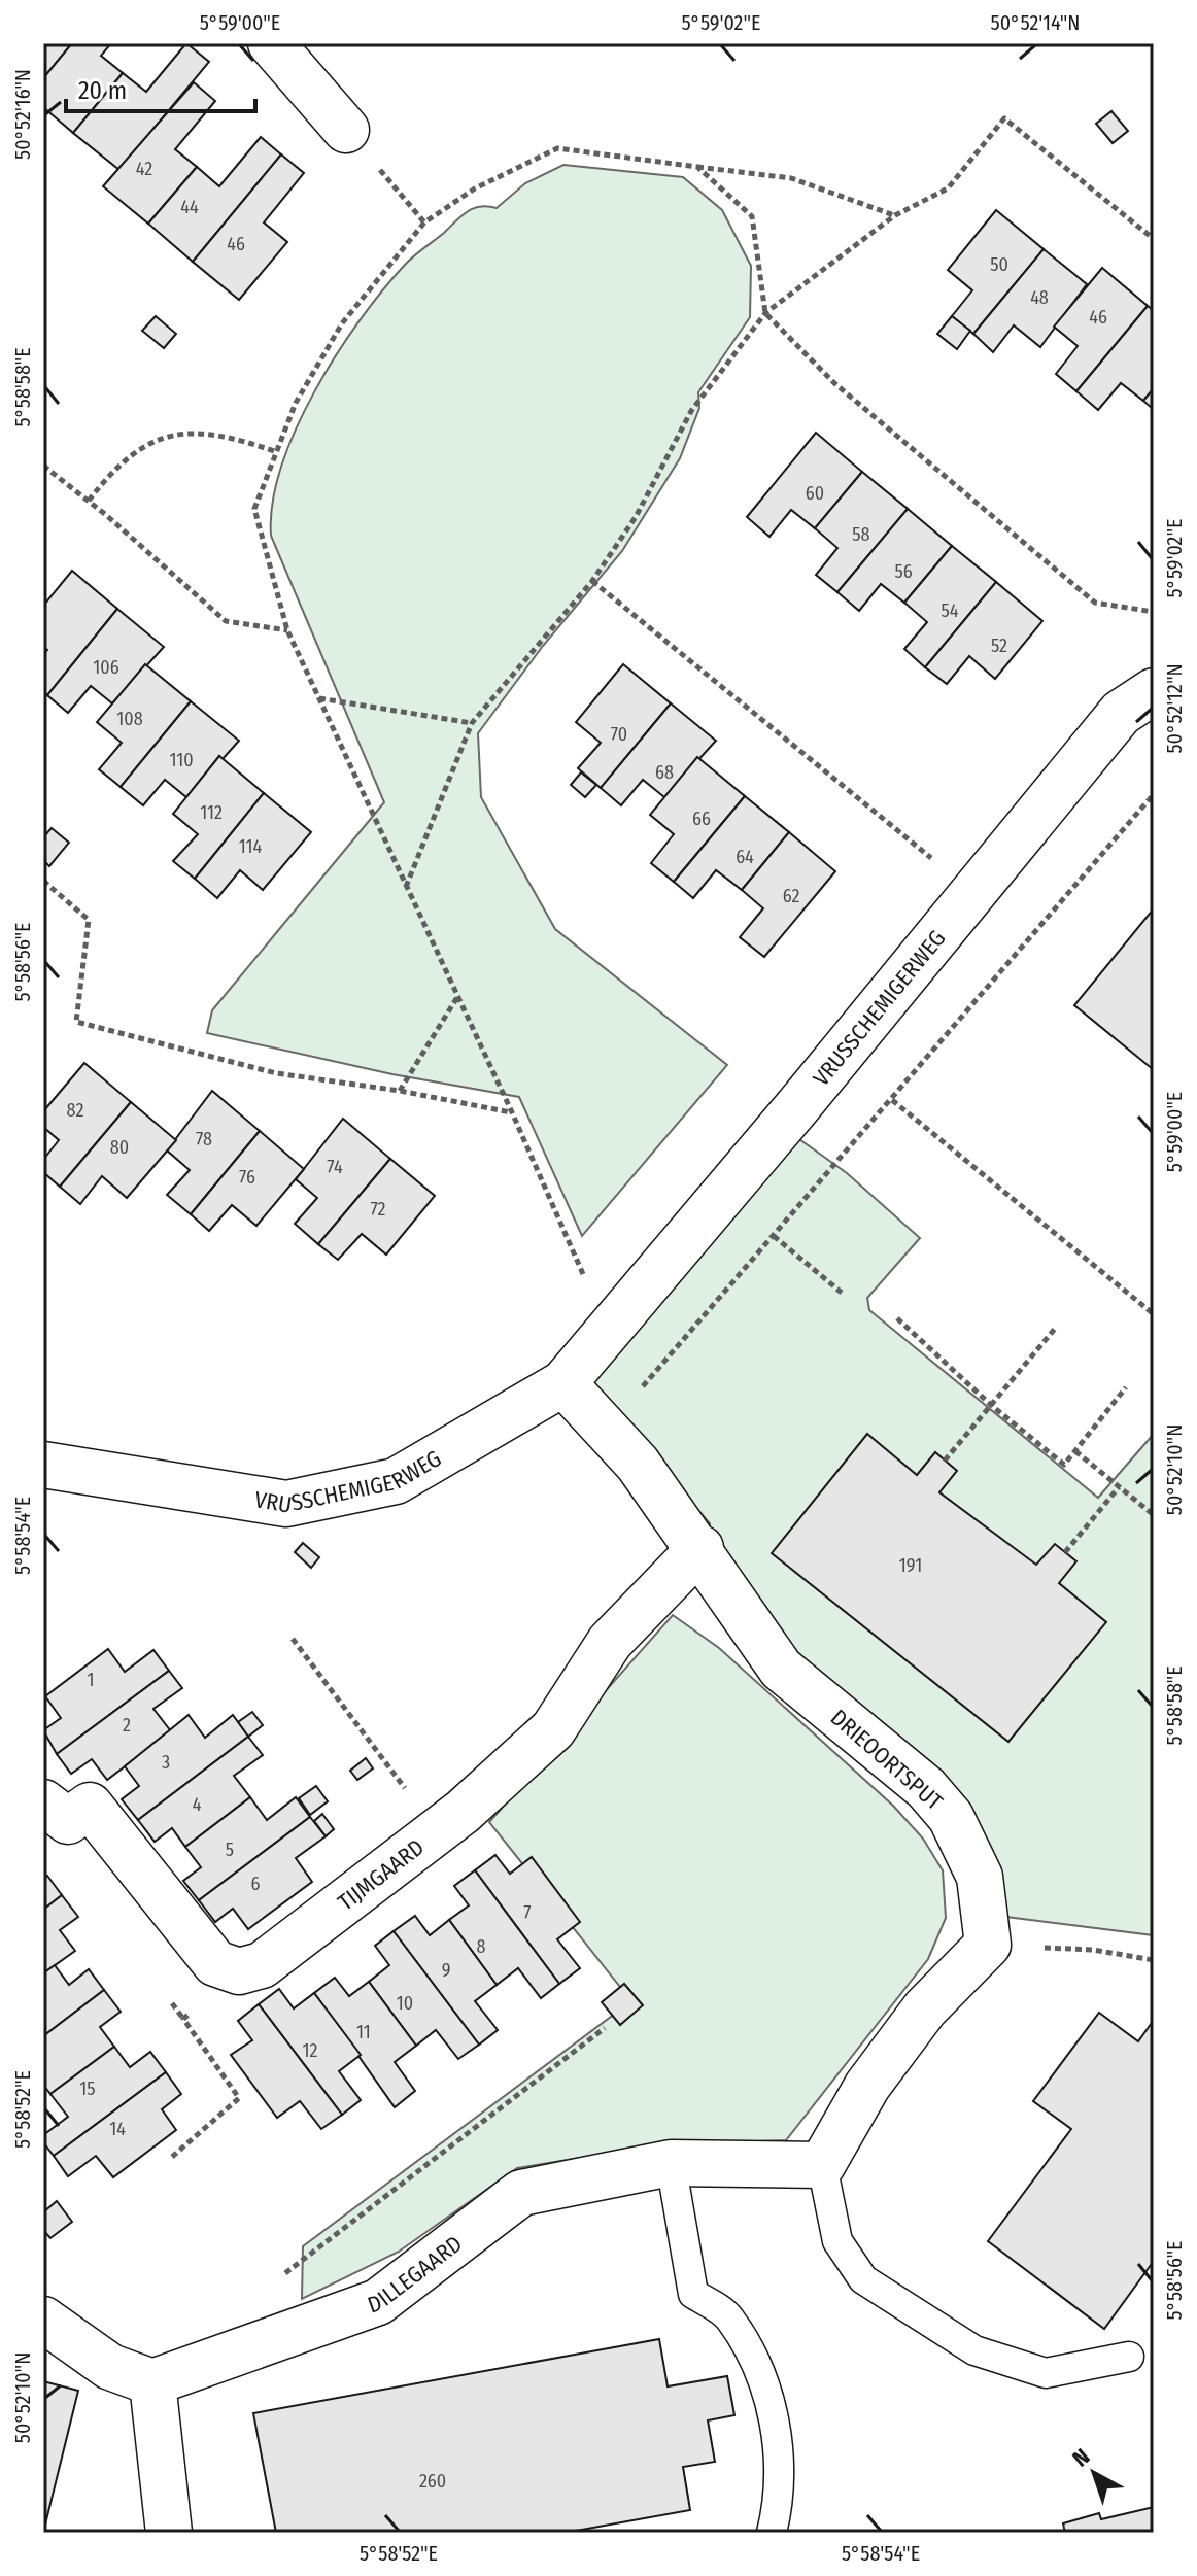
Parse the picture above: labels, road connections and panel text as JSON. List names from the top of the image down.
{
  "streets": {
    "street": [
      "VRUSSCHEMIGERWEG",
      "DRIEOORTSPUT",
      "TIJMGAARD",
      "DILLEGAARD"
    ]
  },
  "crossings": [
    ["VRUSSCHEMIGERWEG", "DRIEOORTSPUT"],
    ["DRIEOORTSPUT", "TIJMGAARD"]
  ],
  "house_numbers": [
    "42",
    "44",
    "46",
    "50",
    "48",
    "46",
    "60",
    "58",
    "56",
    "54",
    "52",
    "106",
    "108",
    "70",
    "110",
    "68",
    "112",
    "66",
    "114",
    "64",
    "62",
    "82",
    "78",
    "80",
    "74",
    "76",
    "72",
    "191",
    "1",
    "2",
    "3",
    "4",
    "5",
    "6",
    "7",
    "8",
    "9",
    "10",
    "11",
    "12",
    "15",
    "14",
    "260"
  ],
  "scale_bar": "20 m",
  "north": "top left",
  "coordinates": [
    "5°59'00\"E",
    "5°59'02\"E",
    "50°52'14\"N",
    "50°52'16\"N",
    "5°58'58\"E",
    "50°52'12\"N",
    "5°58'56\"E",
    "50°52'10\"N",
    "5°58'54\"E",
    "5°58'52\"E"
  ]
}
